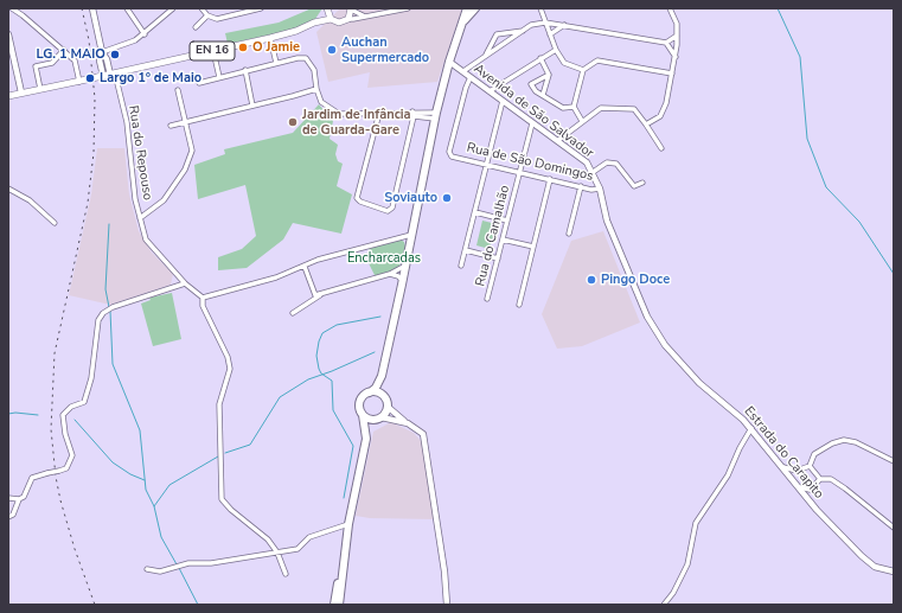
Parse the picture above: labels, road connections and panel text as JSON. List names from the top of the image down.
{
  "streets": {
    "main road": ["EN 16"],
    "street": [
      "Avenida de São Salvador",
      "Rua do Repouso",
      "Rua de São Domingos",
      "Rua do Camalhão",
      "Estrada do Carapito"
    ]
  },
  "crossings": [
    ["EN 16", "Rua do Repouso"],
    ["Avenida de São Salvador", "Rua de São Domingos"],
    ["Avenida de São Salvador", "Rua do Camalhão"],
    ["Avenida de São Salvador", "Estrada do Carapito"],
    ["Rua de São Domingos", "Rua do Camalhão"]
  ],
  "parks": ["Encharcadas"],
  "places": [
    "O Jamie",
    "Auchan Supermercado",
    "LG. 1 MAIO",
    "Largo 1º de Maio",
    "Jardim de Infância de Guarda-Gare",
    "Soviauto",
    "Pingo Doce"
  ]
}
